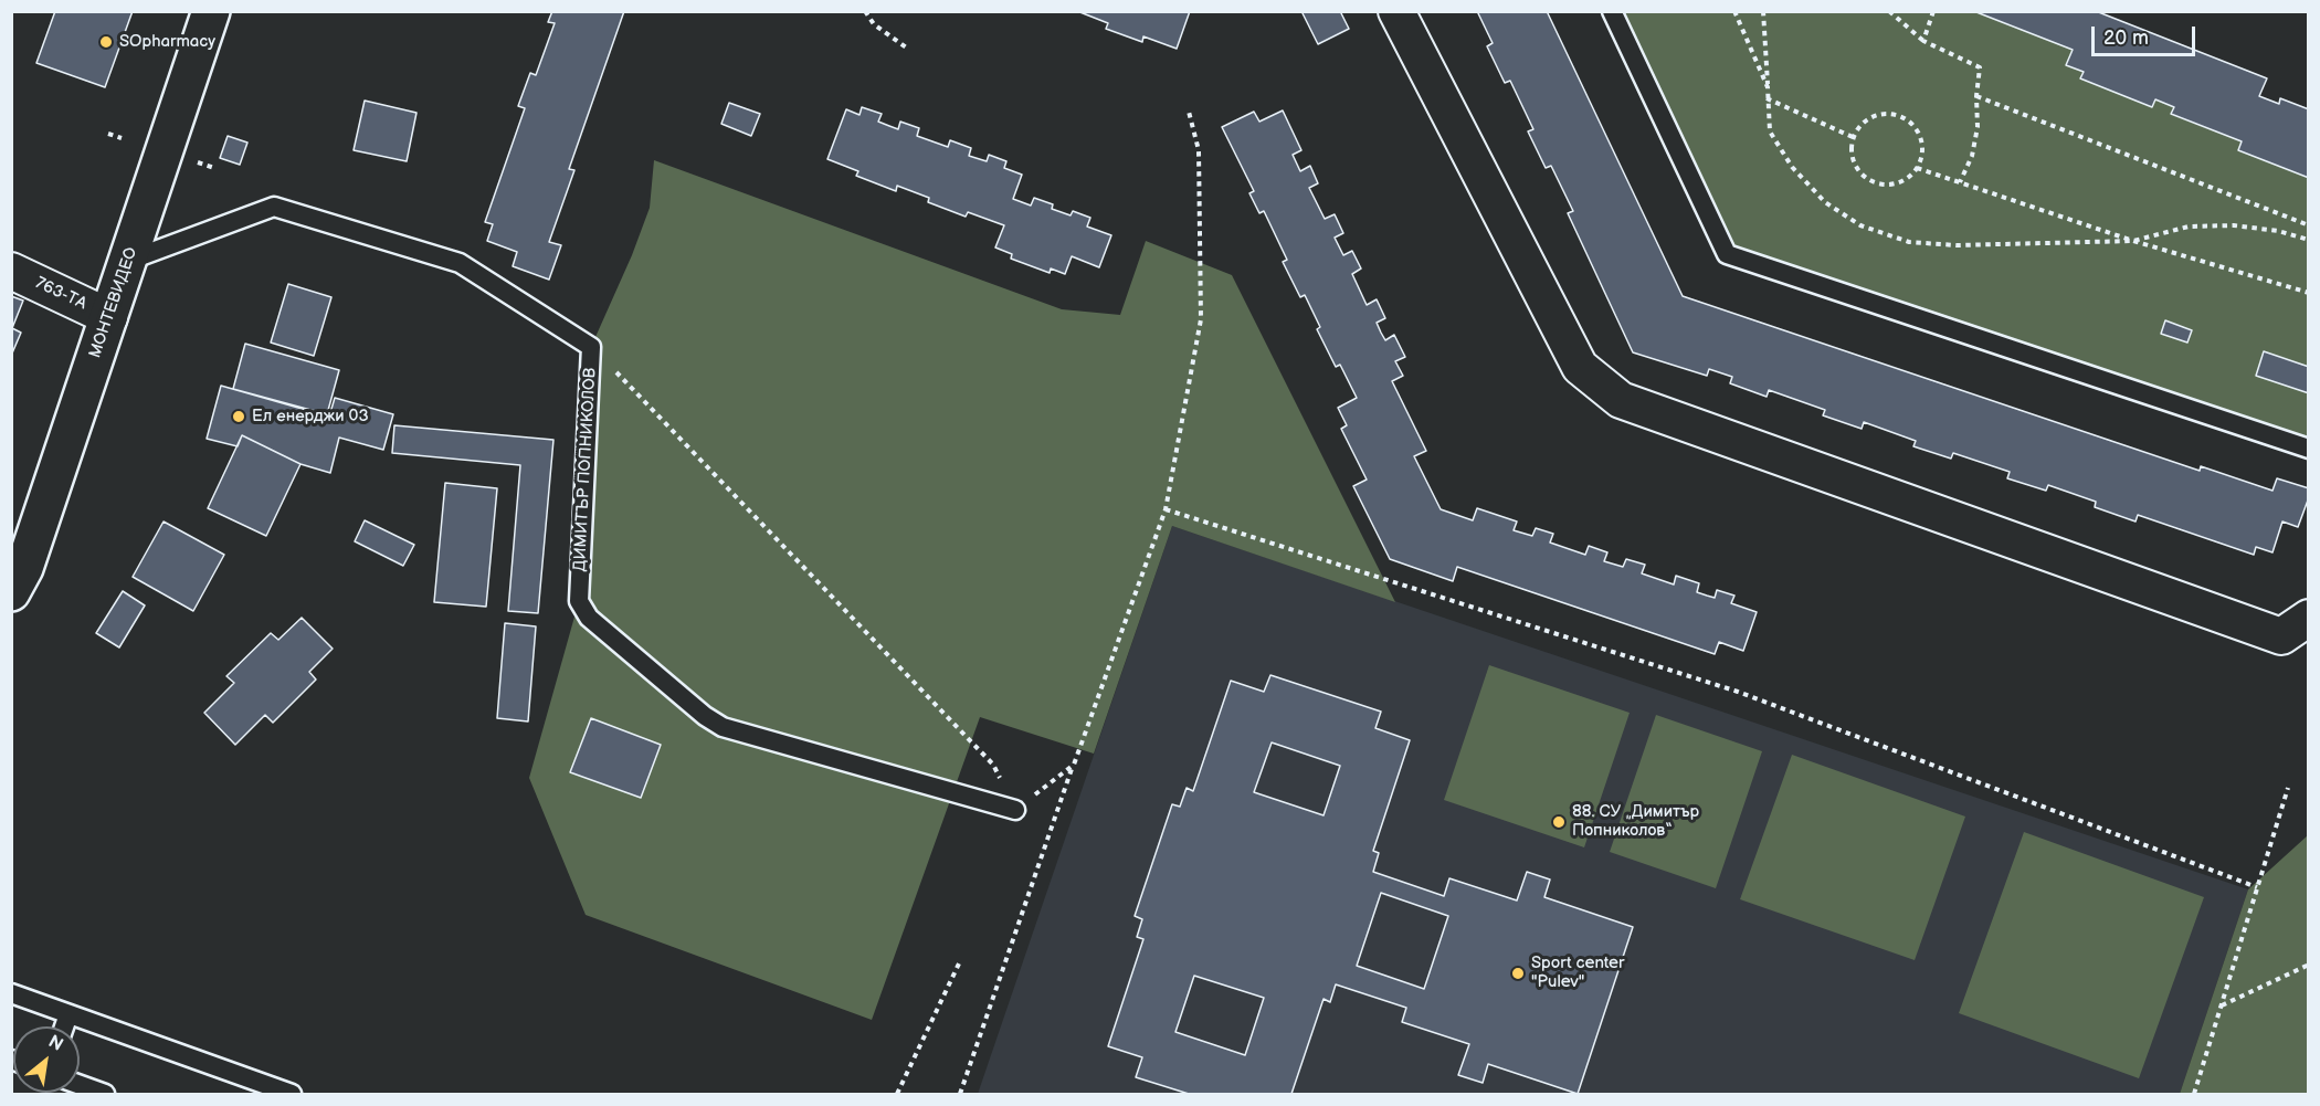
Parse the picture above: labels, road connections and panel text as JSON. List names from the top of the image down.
{
  "streets": {
    "street": ["763-ТА", "МОНТЕВИДЕО"],
    "lane": ["ДИМИТЪР ПОПНИКОЛОВ"]
  },
  "crossings": [
    ["763-ТА", "МОНТЕВИДЕО"],
    ["МОНТЕВИДЕО", "ДИМИТЪР ПОПНИКОЛОВ"]
  ],
  "places": [
    "SOpharmacy",
    "Ел енерджи 03",
    "88. СУ „Димитър Попниколов“",
    "Sport center \"Pulev\""
  ],
  "scale_bar": "20 m",
  "north": "top right"
}
